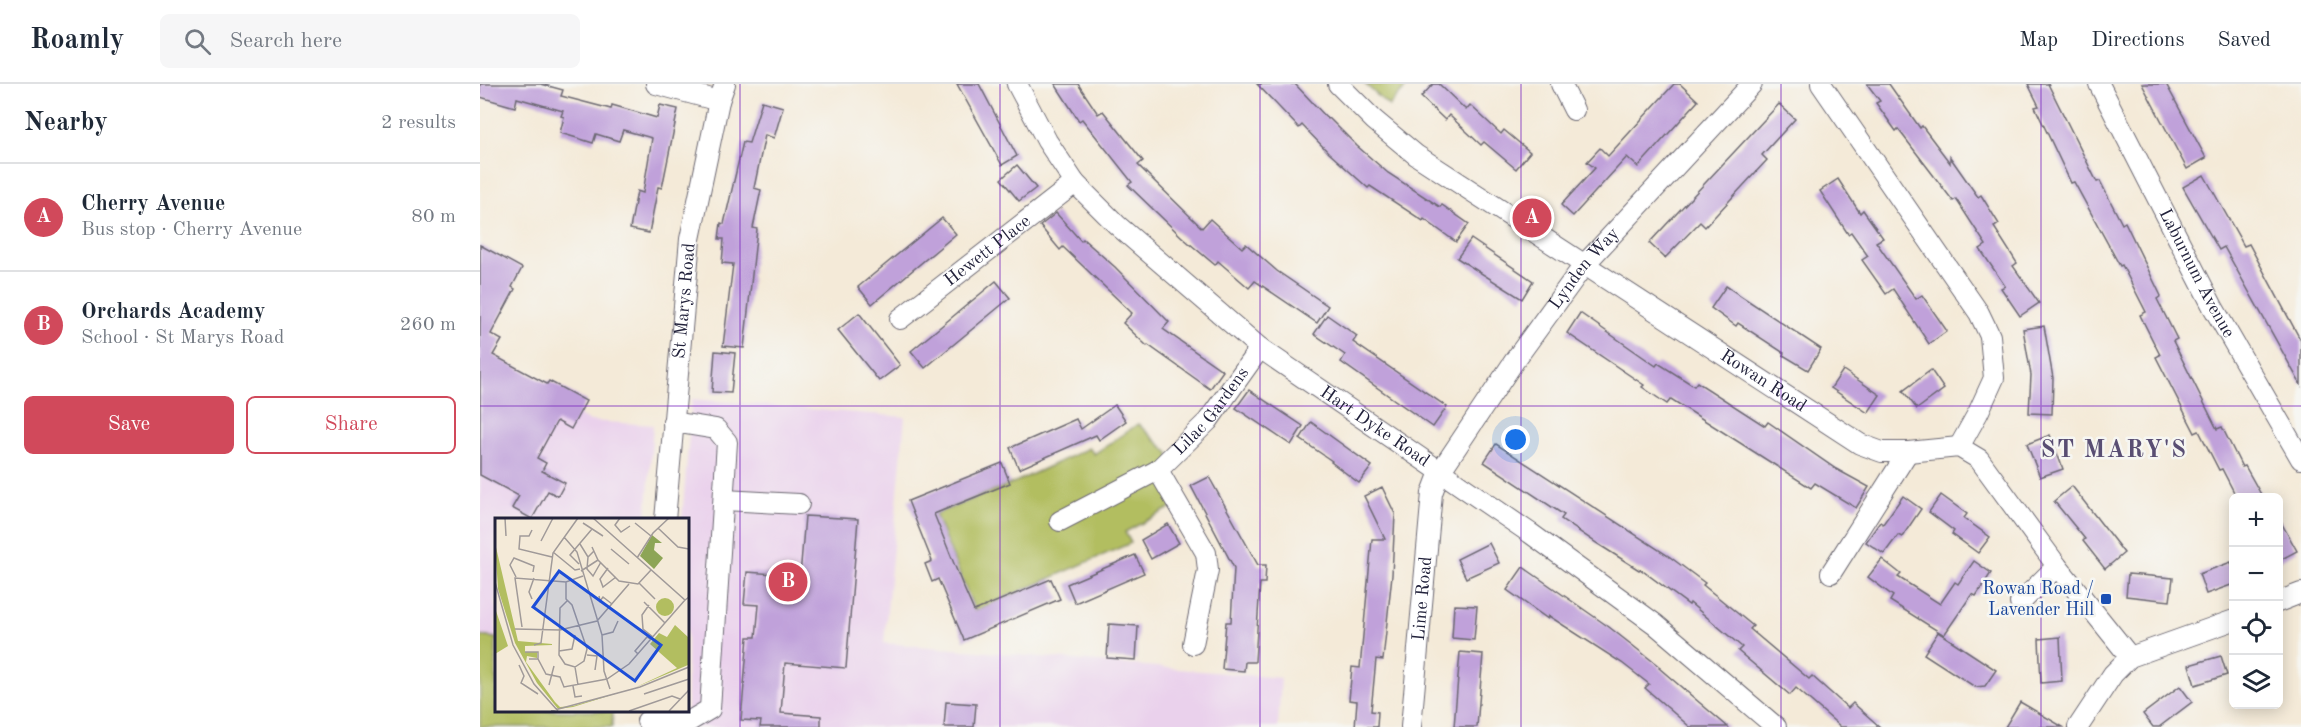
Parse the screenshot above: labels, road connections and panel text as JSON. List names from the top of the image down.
{
  "streets": {
    "street": [
      "Hewett Place",
      "Lynden Way",
      "Laburnum Avenue",
      "St Marys Road",
      "Rowan Road",
      "Lilac Gardens",
      "Hart Dyke Road",
      "Lime Road"
    ]
  },
  "crossings": [
    ["Hewett Place", "Hart Dyke Road"],
    ["Lynden Way", "Rowan Road"],
    ["Lynden Way", "Hart Dyke Road"],
    ["Lynden Way", "Lime Road"],
    ["Lilac Gardens", "Hart Dyke Road"],
    ["Hart Dyke Road", "Lime Road"]
  ],
  "districts": ["ST MARY'S"],
  "places": {
    "transit": ["Rowan Road / Lavender Hill"]
  },
  "page": {
    "header": "Roamly",
    "search": "Search here",
    "nav": ["Map", "Directions", "Saved"],
    "heading": ["Nearby", "2 results"],
    "list": [
      {
        "mark": "A",
        "name": "Cherry Avenue",
        "note": "Bus stop · Cherry Avenue",
        "value": "80 m"
      },
      {
        "mark": "B",
        "name": "Orchards Academy",
        "note": "School · St Marys Road",
        "value": "260 m"
      }
    ],
    "pins": ["A", "B"],
    "buttons": ["Save", "Share"],
    "map_buttons": ["+", "−"]
  }
}
